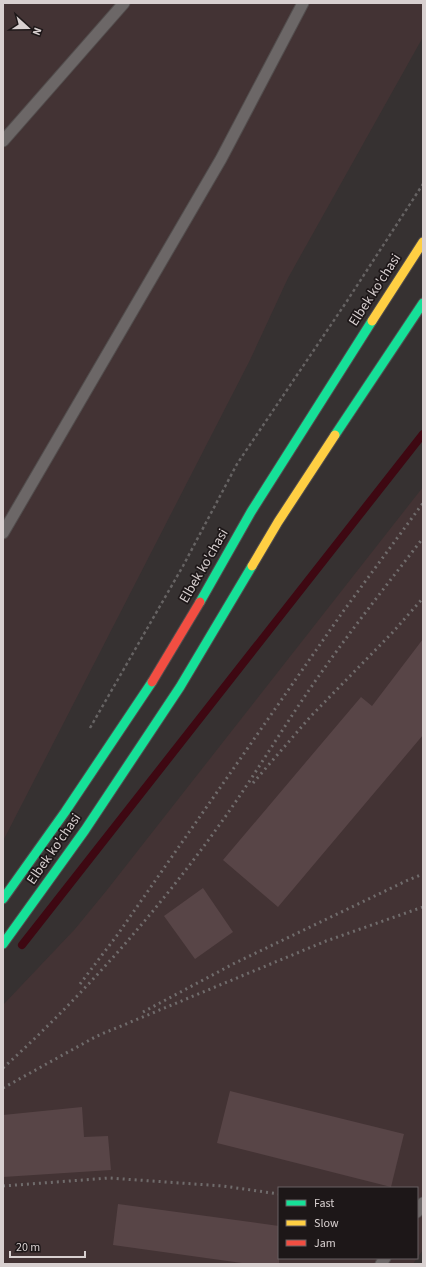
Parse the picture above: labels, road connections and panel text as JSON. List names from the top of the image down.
{
  "streets": {
    "main road": ["Elbek ko'chasi"]
  },
  "legend": ["Fast", "Slow", "Jam"],
  "scale_bar": "20 m",
  "north": "right"
}
